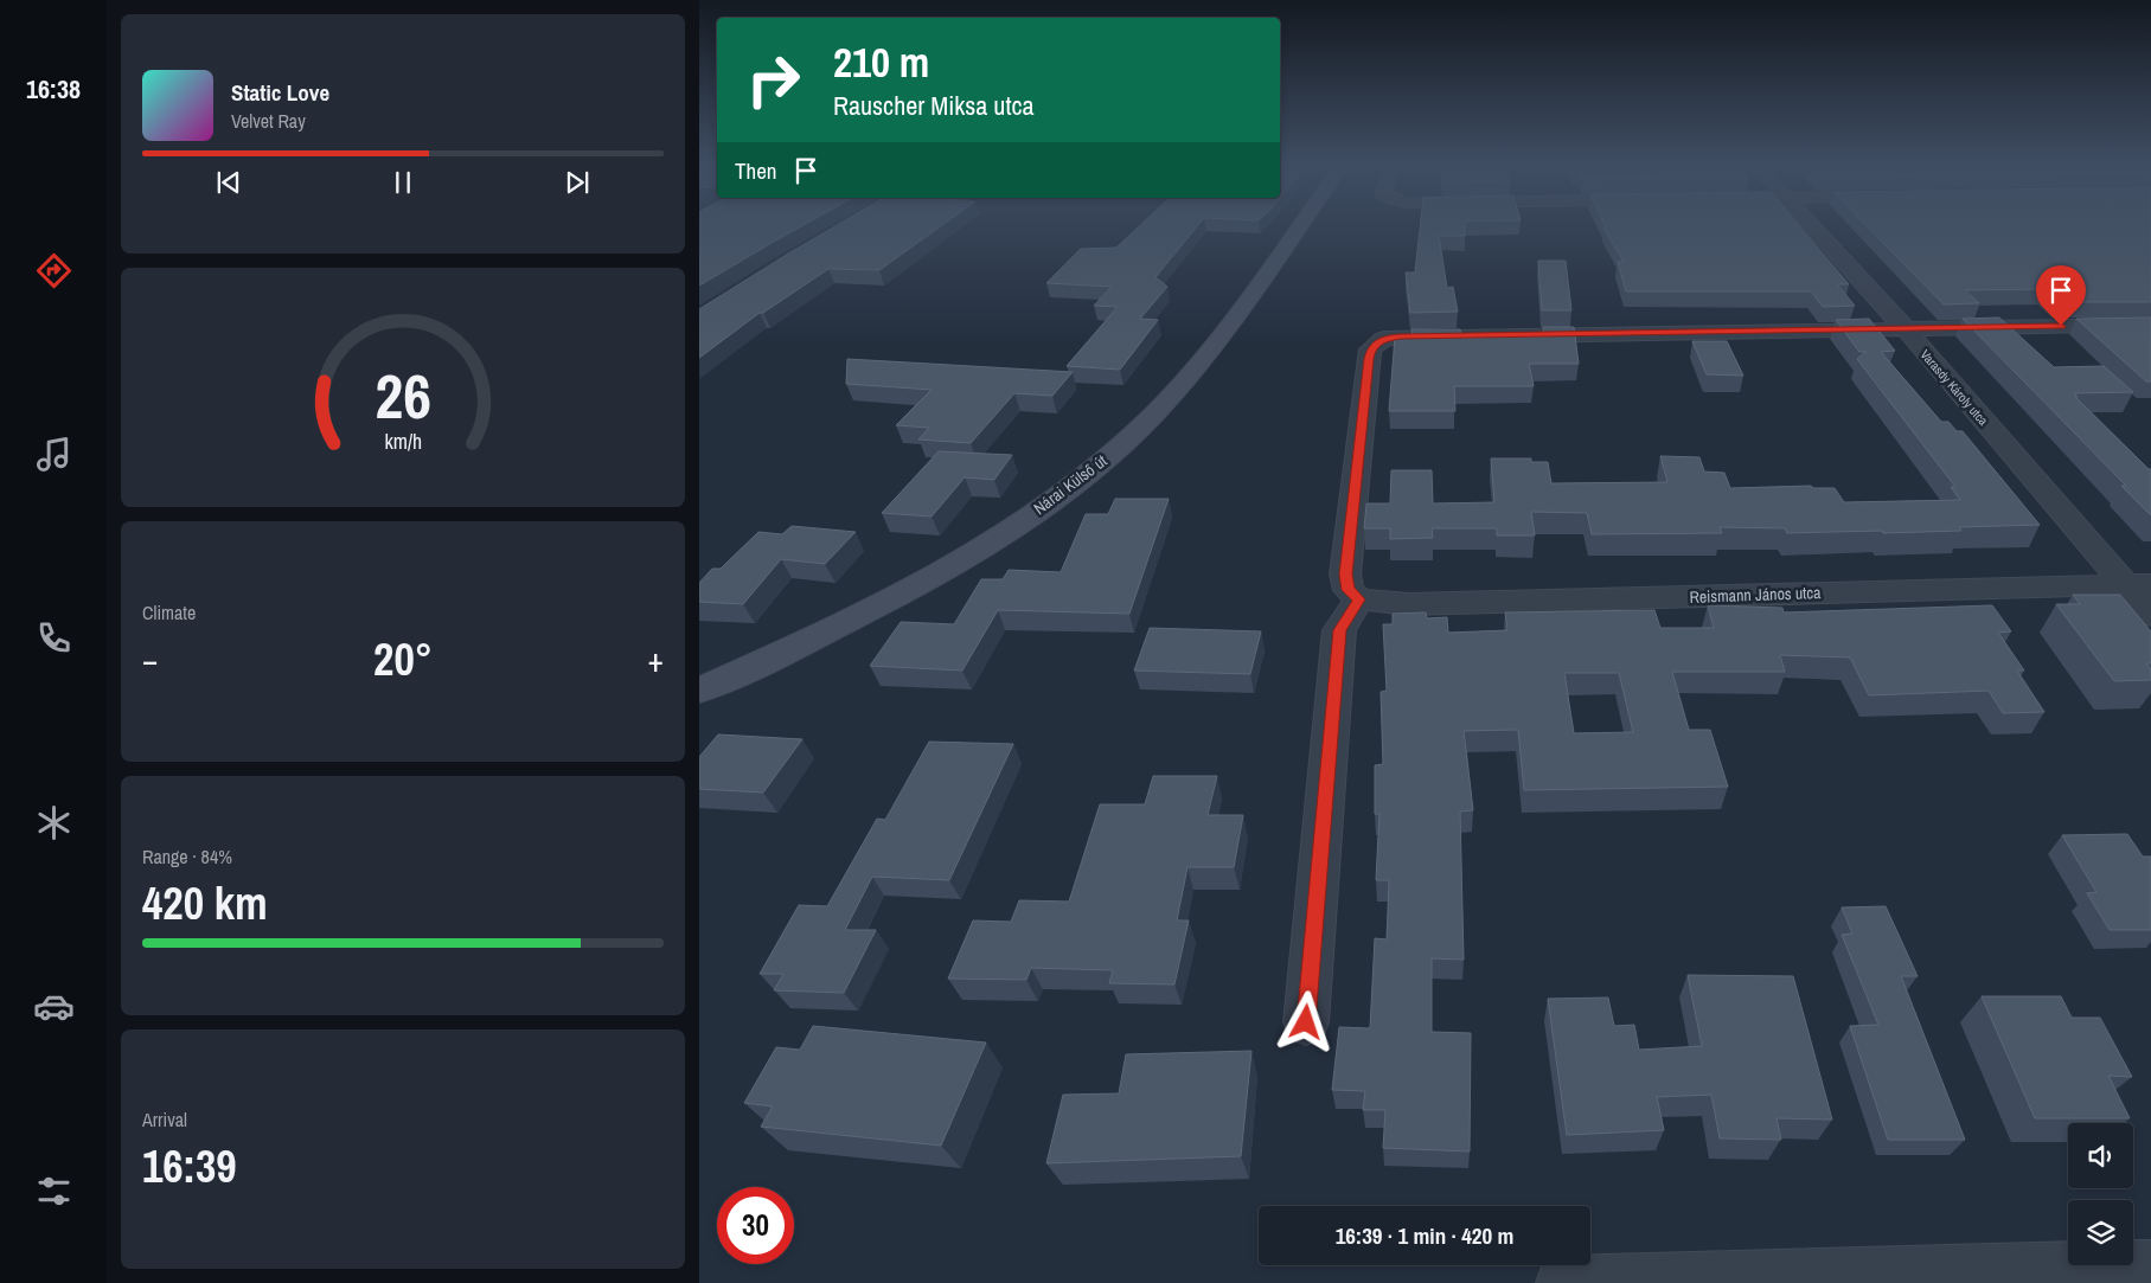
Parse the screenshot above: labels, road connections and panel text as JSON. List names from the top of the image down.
{
  "streets": {
    "street": ["Varasdy Károly utca", "Nárai Külső út", "Reismann János utca"]
  },
  "crossings": [
    ["Varasdy Károly utca", "Reismann János utca"]
  ],
  "page": {
    "tabs": "16:38",
    "turn": ["210 m", "Rauscher Miksa utca"],
    "song": ["Static Love", "Velvet Ray"],
    "then": "Then",
    "tile": [
      "Climate",
      ["Range · 84%", "420 km"],
      ["Arrival", "16:39"]
    ],
    "heat": ["−", "20°", "+"],
    "limit": "30",
    "trip": "16:39 · 1 min · 420 m",
    "gauge": ["26", "km/h"]
  }
}
